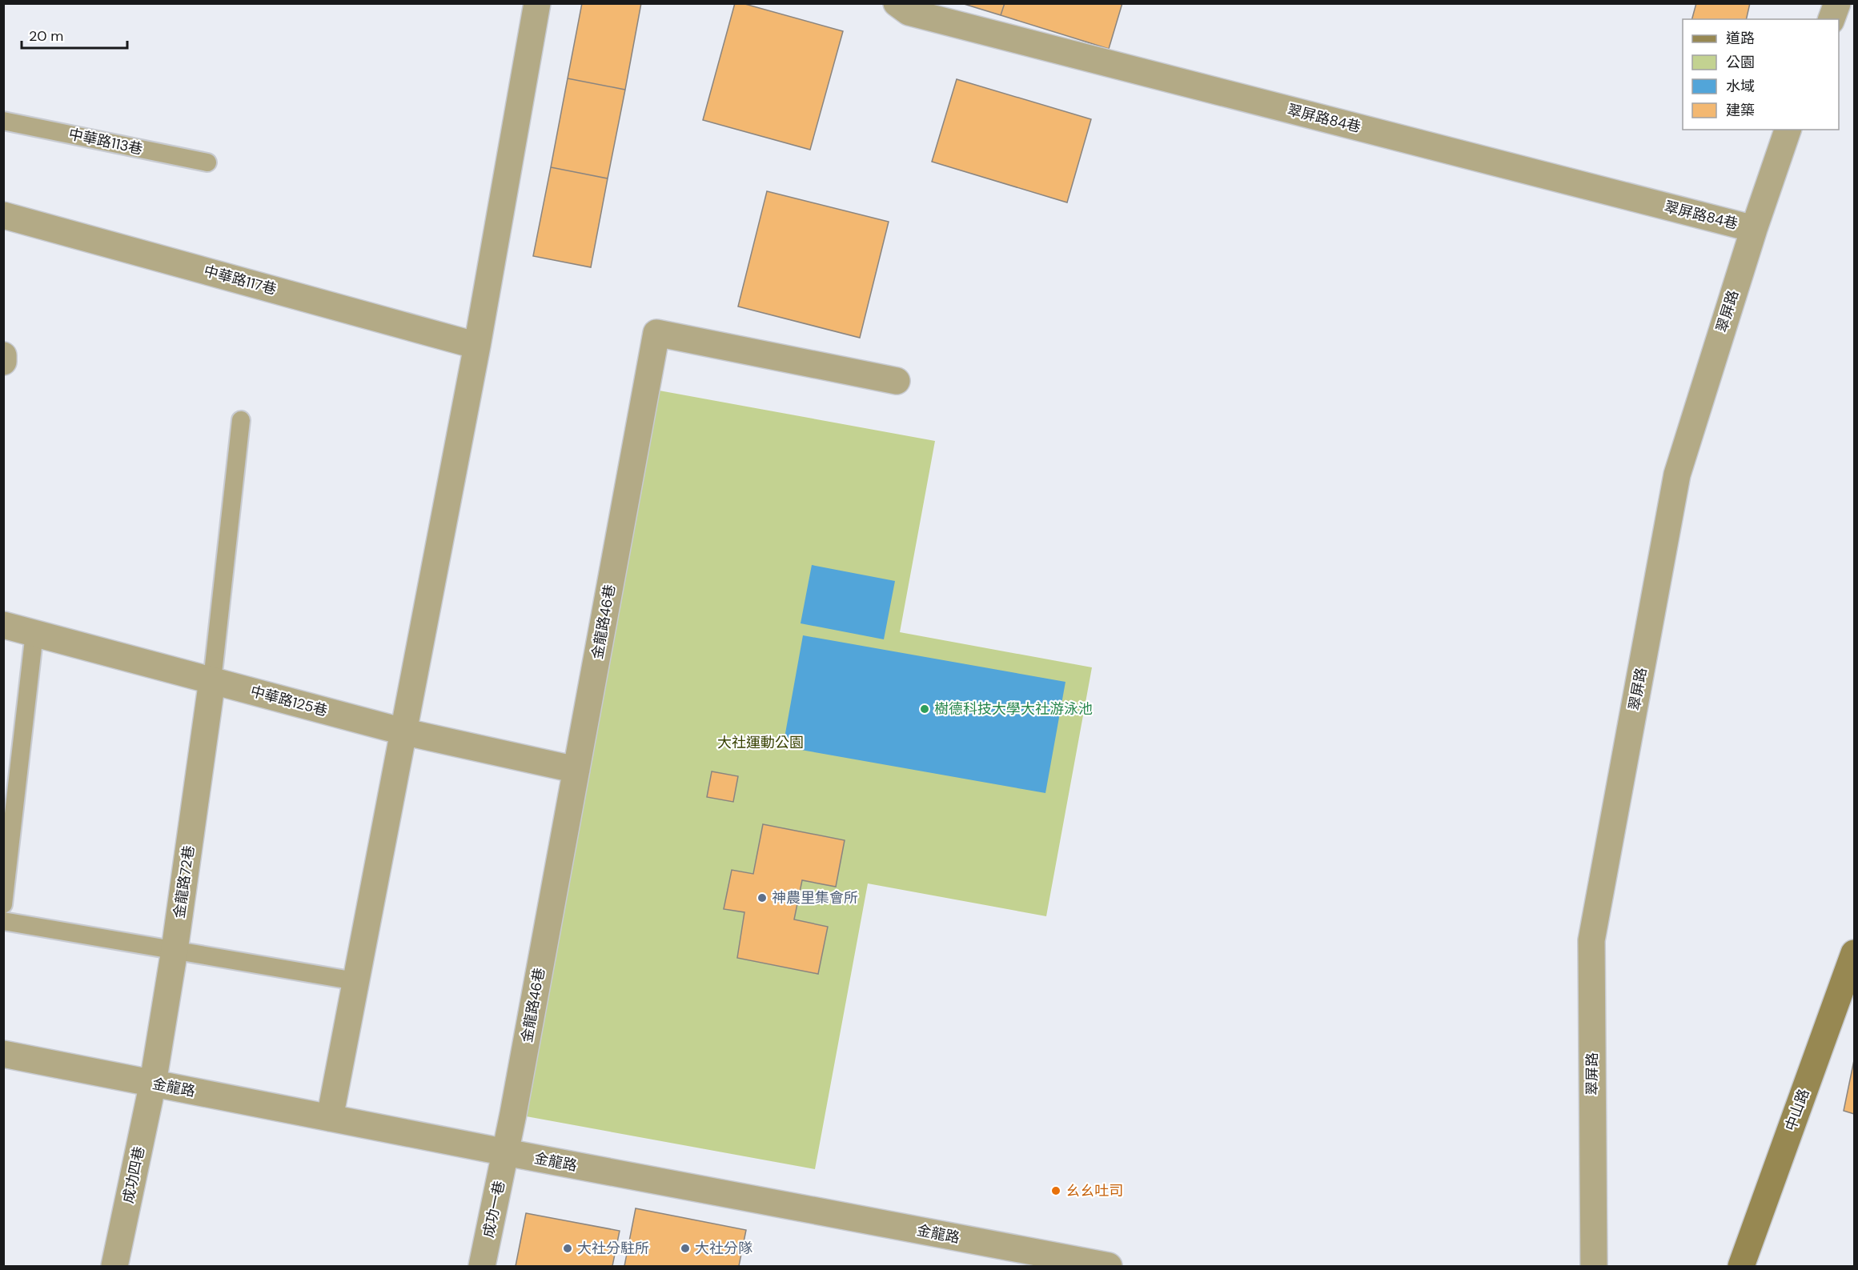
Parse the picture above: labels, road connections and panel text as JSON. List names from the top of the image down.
{
  "streets": {
    "main road": ["中山路"],
    "street": [
      "翠屏路84巷",
      "中華路117巷",
      "翠屏路",
      "金龍路46巷",
      "中華路125巷",
      "金龍路72巷",
      "金龍路",
      "成功四巷",
      "成功一巷"
    ],
    "lane": ["中華路113巷"]
  },
  "crossings": [
    ["翠屏路84巷", "翠屏路"],
    ["金龍路46巷", "中華路125巷"],
    ["金龍路46巷", "金龍路"],
    ["金龍路46巷", "成功一巷"],
    ["中華路125巷", "金龍路72巷"],
    ["金龍路72巷", "金龍路"],
    ["金龍路72巷", "成功四巷"],
    ["金龍路", "成功四巷"],
    ["金龍路", "成功一巷"]
  ],
  "parks": ["大社運動公園"],
  "places": [
    "樹德科技大學大社游泳池",
    "神農里集會所",
    "ㄠㄠ吐司",
    "大社分駐所",
    "大社分隊"
  ],
  "legend": [
    "道路",
    "公園",
    "水域",
    "建築"
  ],
  "scale_bar": "20 m"
}
